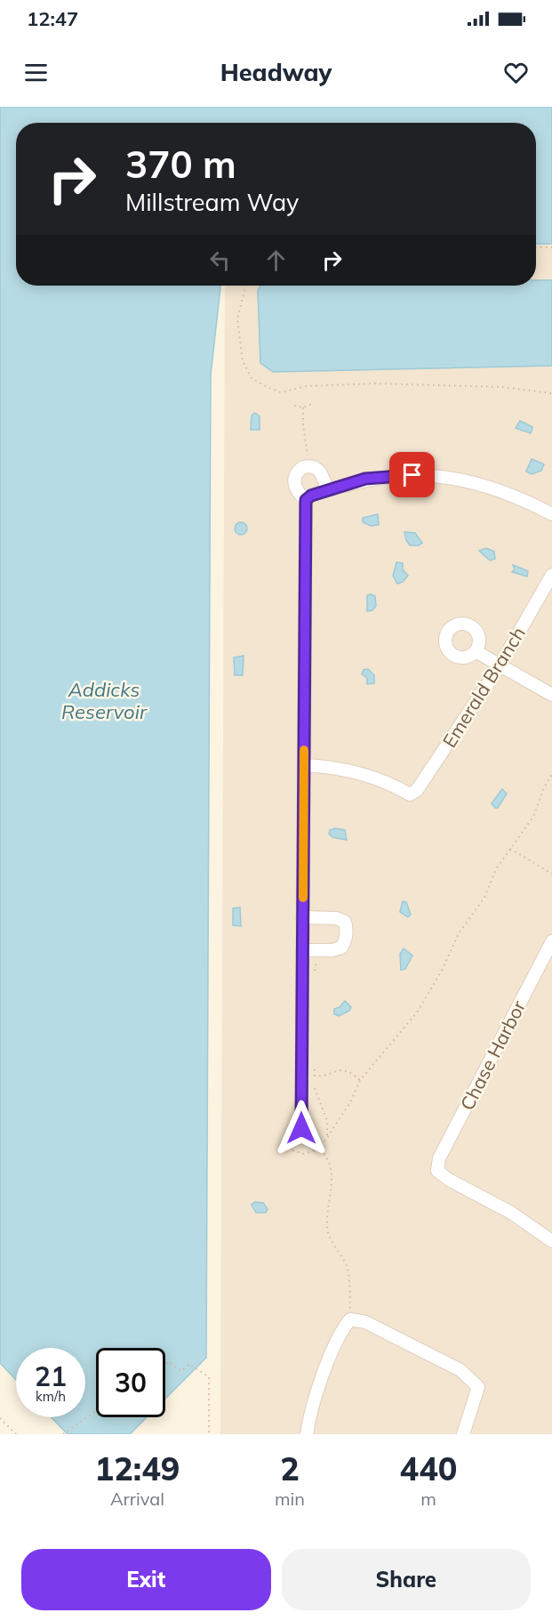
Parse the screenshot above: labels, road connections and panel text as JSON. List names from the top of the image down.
{
  "streets": {
    "street": ["Emerald Branch", "Chase Harbor"]
  },
  "water": ["Addicks Reservoir"],
  "page": {
    "status": "12:47",
    "header": "Headway",
    "turn": ["370 m", "Millstream Way"],
    "speed": "21 km/h",
    "limit": "30",
    "eta": [
      "12:49",
      "Arrival",
      "2",
      "min",
      "440",
      "m"
    ],
    "buttons": ["Exit", "Share"]
  }
}
